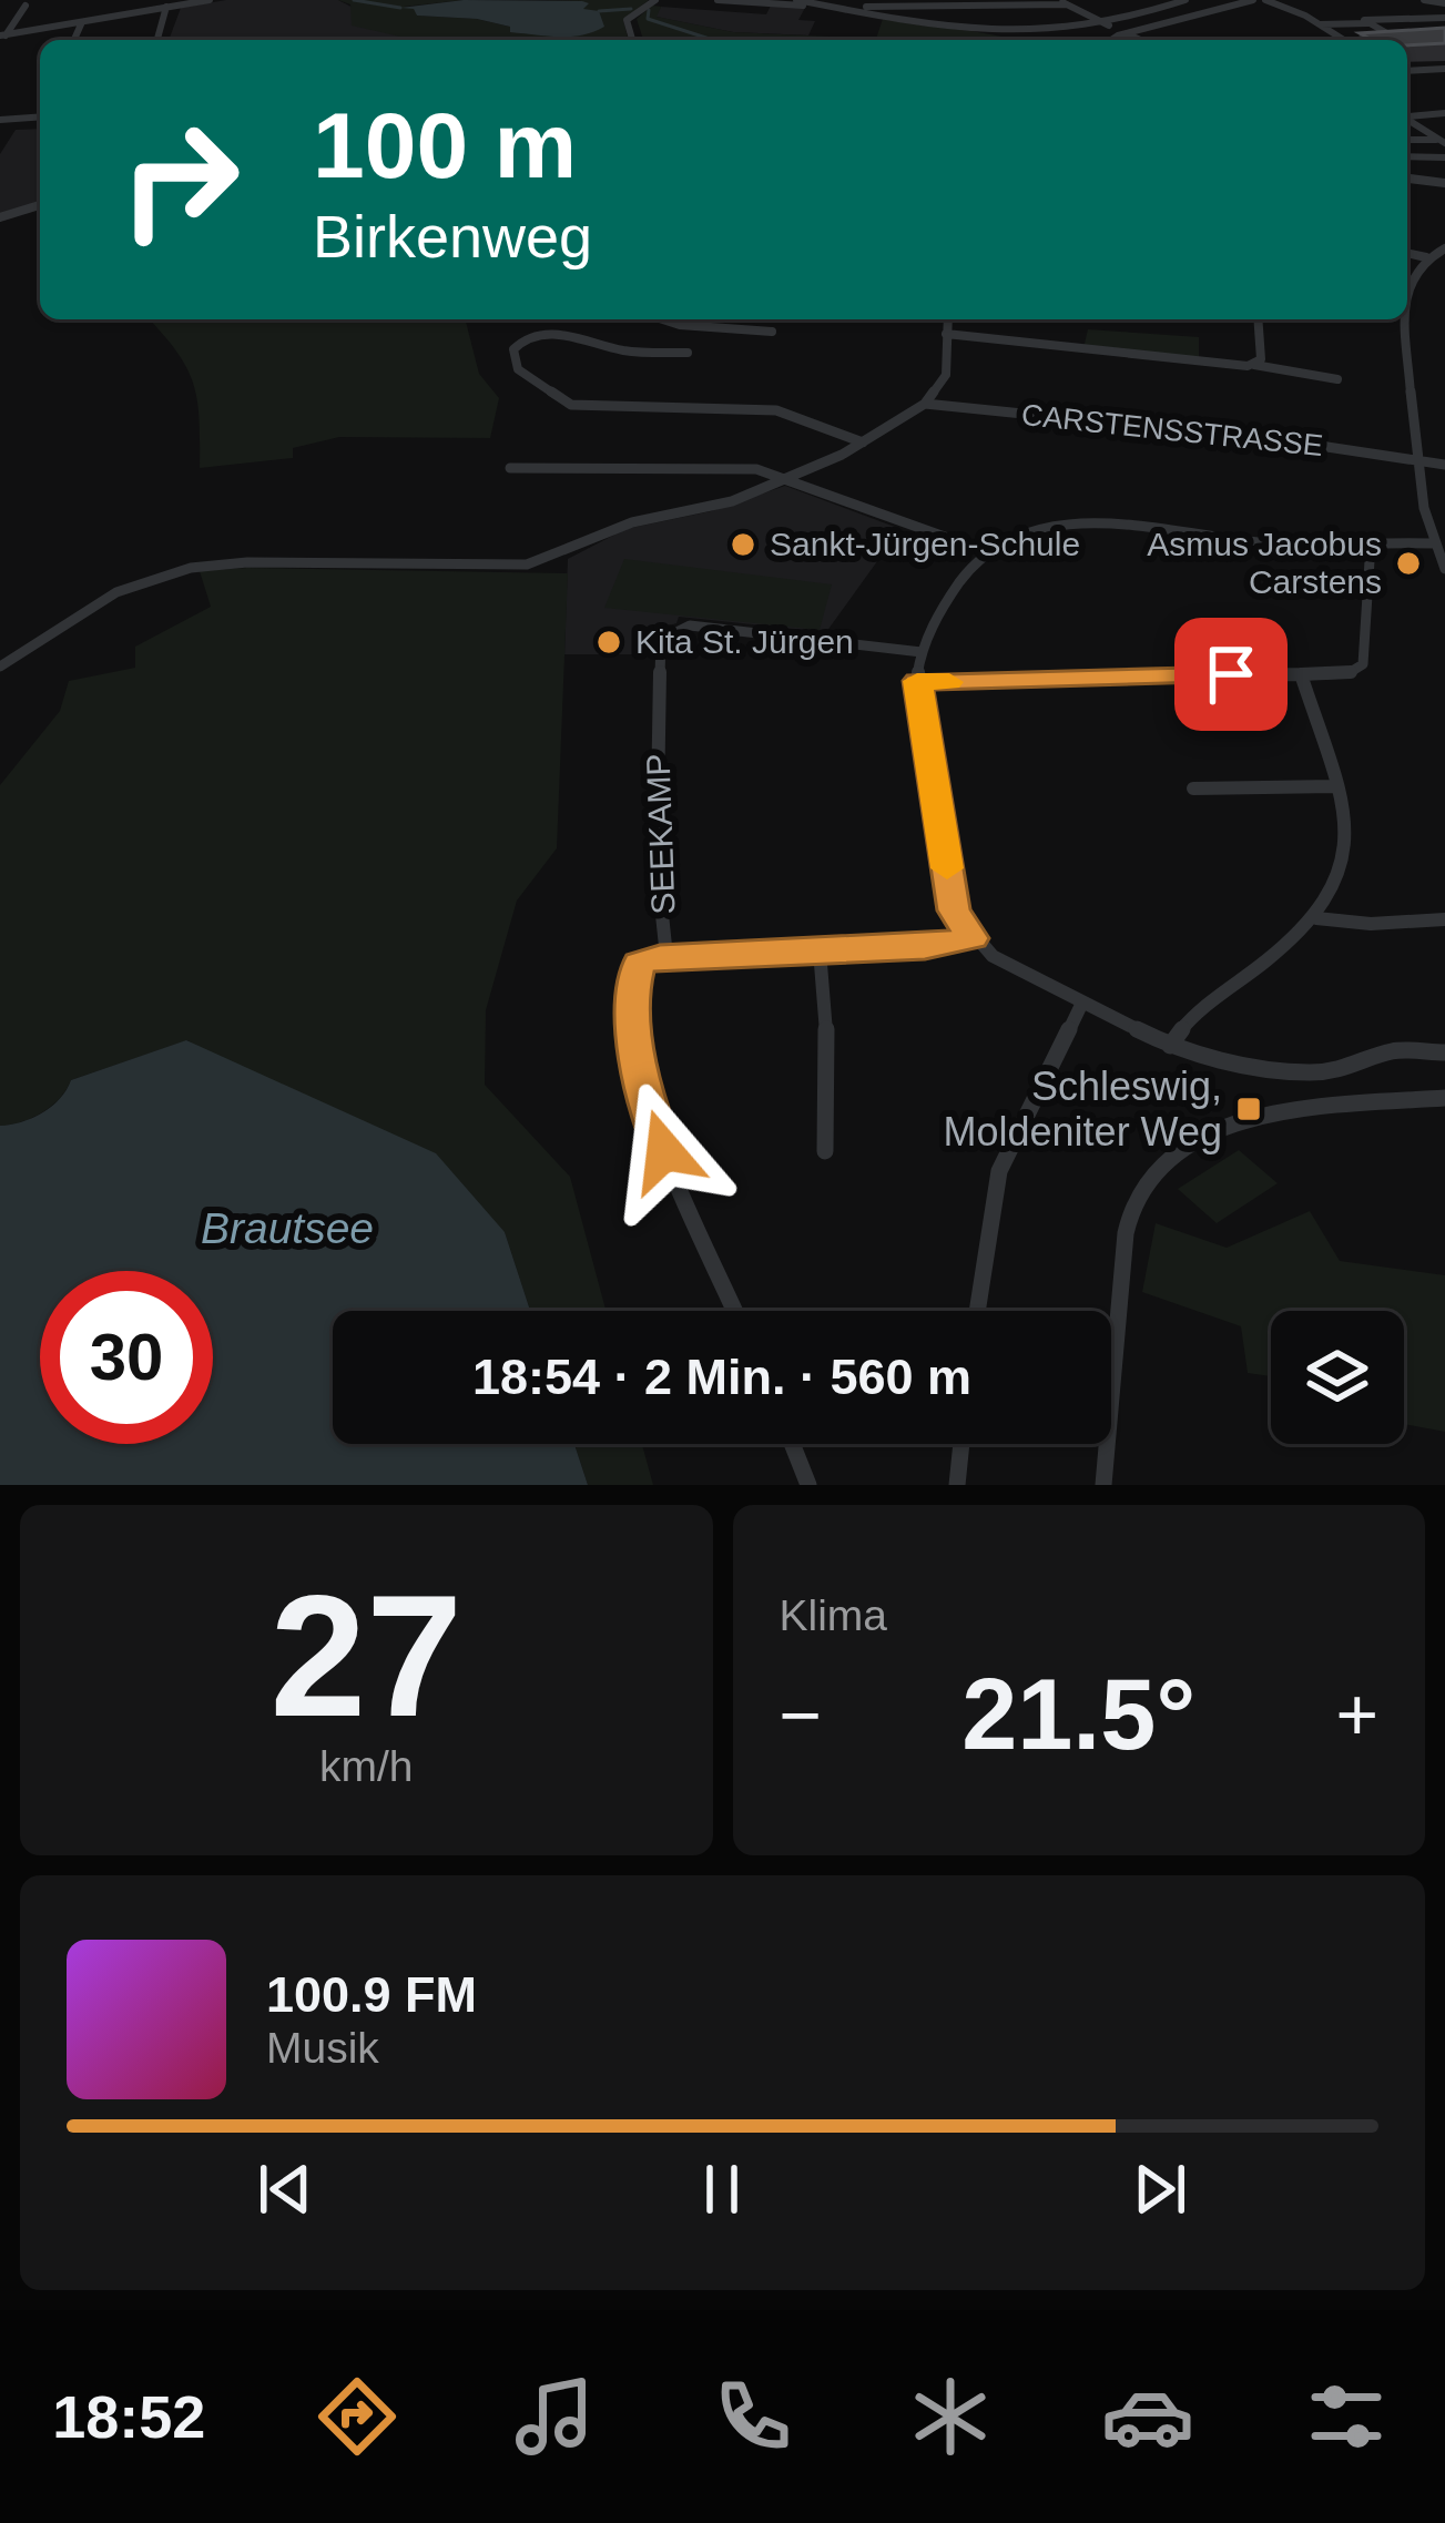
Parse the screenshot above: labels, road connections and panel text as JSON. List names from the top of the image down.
{
  "streets": {
    "street": ["CARSTENSSTRASSE", "SEEKAMP"]
  },
  "water": ["Brautsee"],
  "places": {
    "other": ["Sankt-Jürgen-Schule", "Asmus Jacobus Carstens", "Kita St. Jürgen"],
    "transit": ["Schleswig, Moldeniter Weg"]
  },
  "page": {
    "turn": ["100 m", "Birkenweg"],
    "limit": "30",
    "trip": "18:54 · 2 Min. · 560 m",
    "tile": [
      ["27", "km/h"],
      "Klima"
    ],
    "heat": ["−", "21.5°", "+"],
    "song": ["100.9 FM", "Musik"],
    "tabs": "18:52"
  }
}
